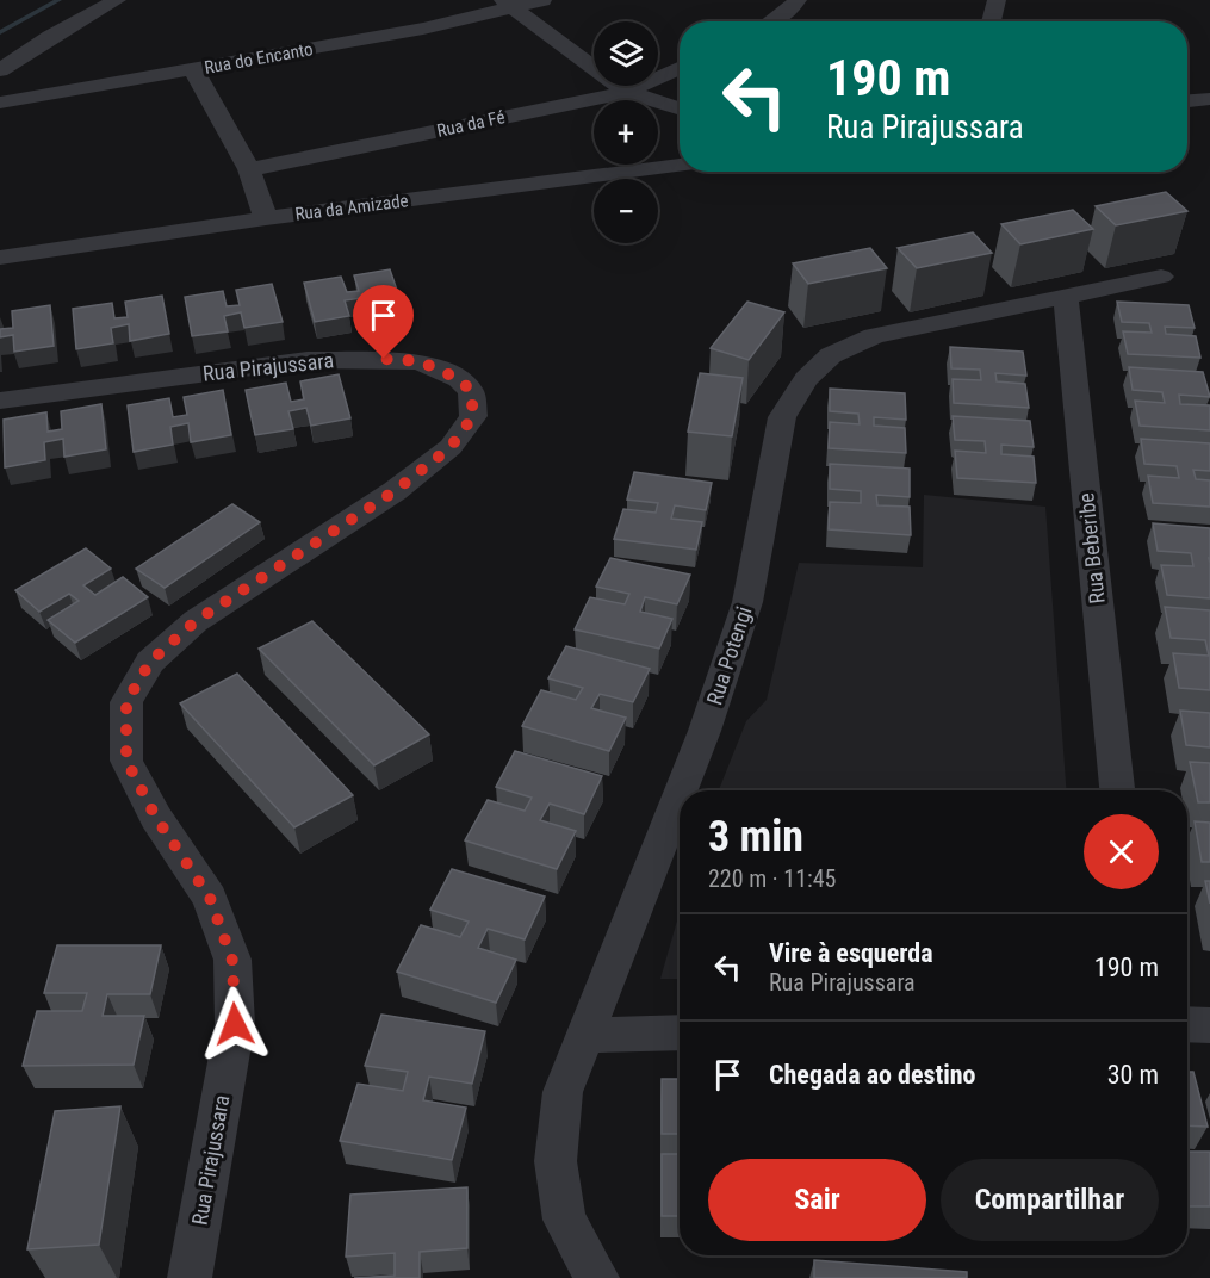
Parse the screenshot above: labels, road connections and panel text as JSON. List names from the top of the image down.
{
  "streets": {
    "street": [
      "Rua do Encanto",
      "Rua da Fé",
      "Rua da Amizade",
      "Rua Pirajussara",
      "Rua Beberibe",
      "Rua Potengi"
    ]
  },
  "crossings": [
    ["Rua Beberibe", "Rua Potengi"]
  ],
  "page": {
    "map_buttons": ["+", "−"],
    "turn": ["190 m", "Rua Pirajussara"],
    "heading": ["3 min", "220 m · 11:45"],
    "list": [
      {
        "name": "Vire à esquerda",
        "note": "Rua Pirajussara",
        "value": "190 m"
      },
      {
        "name": "Chegada ao destino",
        "value": "30 m"
      }
    ],
    "buttons": ["Sair", "Compartilhar"]
  }
}
